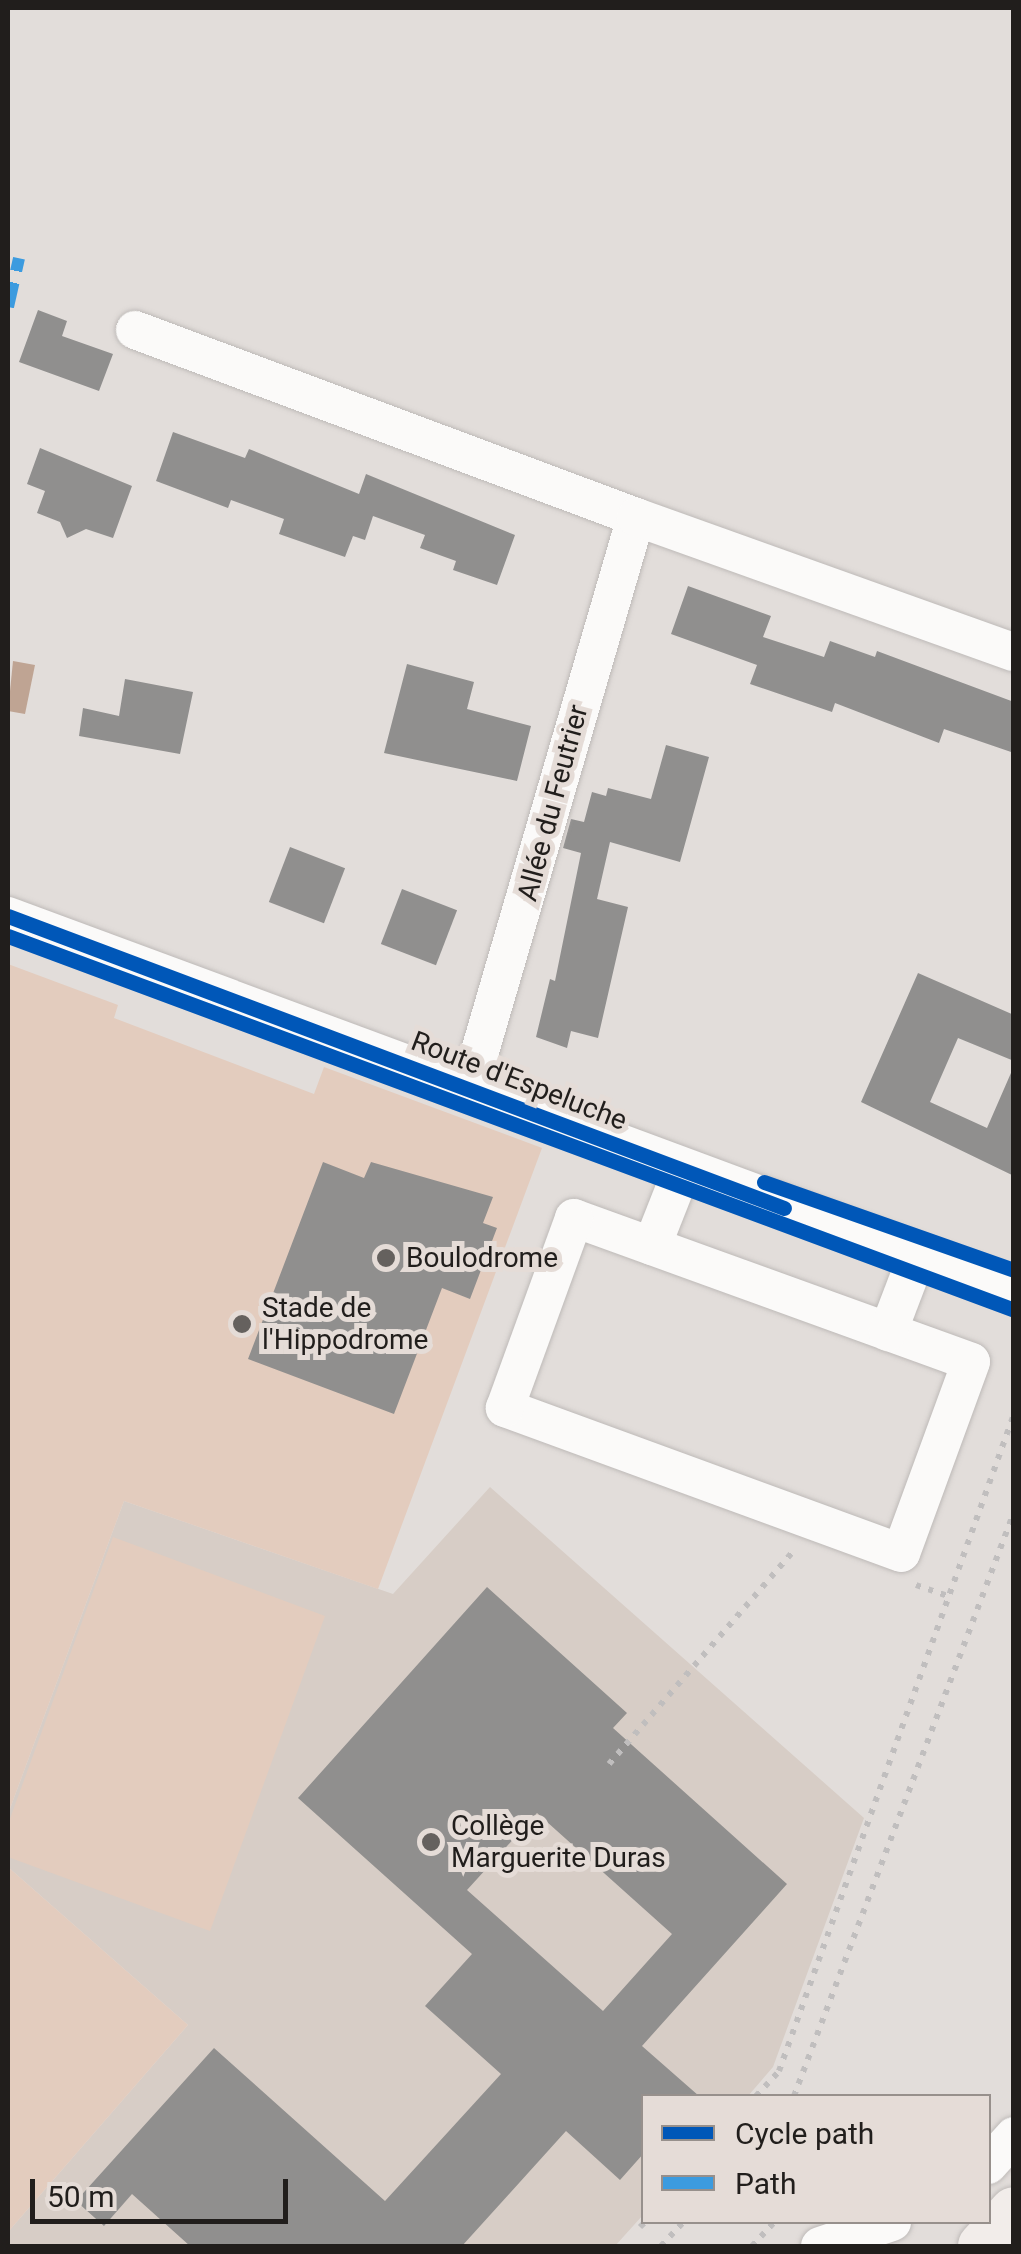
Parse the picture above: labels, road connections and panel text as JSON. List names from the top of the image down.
{
  "streets": {
    "street": ["Allée du Feutrier", "Route d'Espeluche"]
  },
  "crossings": [
    ["Allée du Feutrier", "Route d'Espeluche"]
  ],
  "places": ["Boulodrome", "Stade de l'Hippodrome", "Collège Marguerite Duras"],
  "legend": ["Cycle path", "Path"],
  "scale_bar": "50 m"
}
